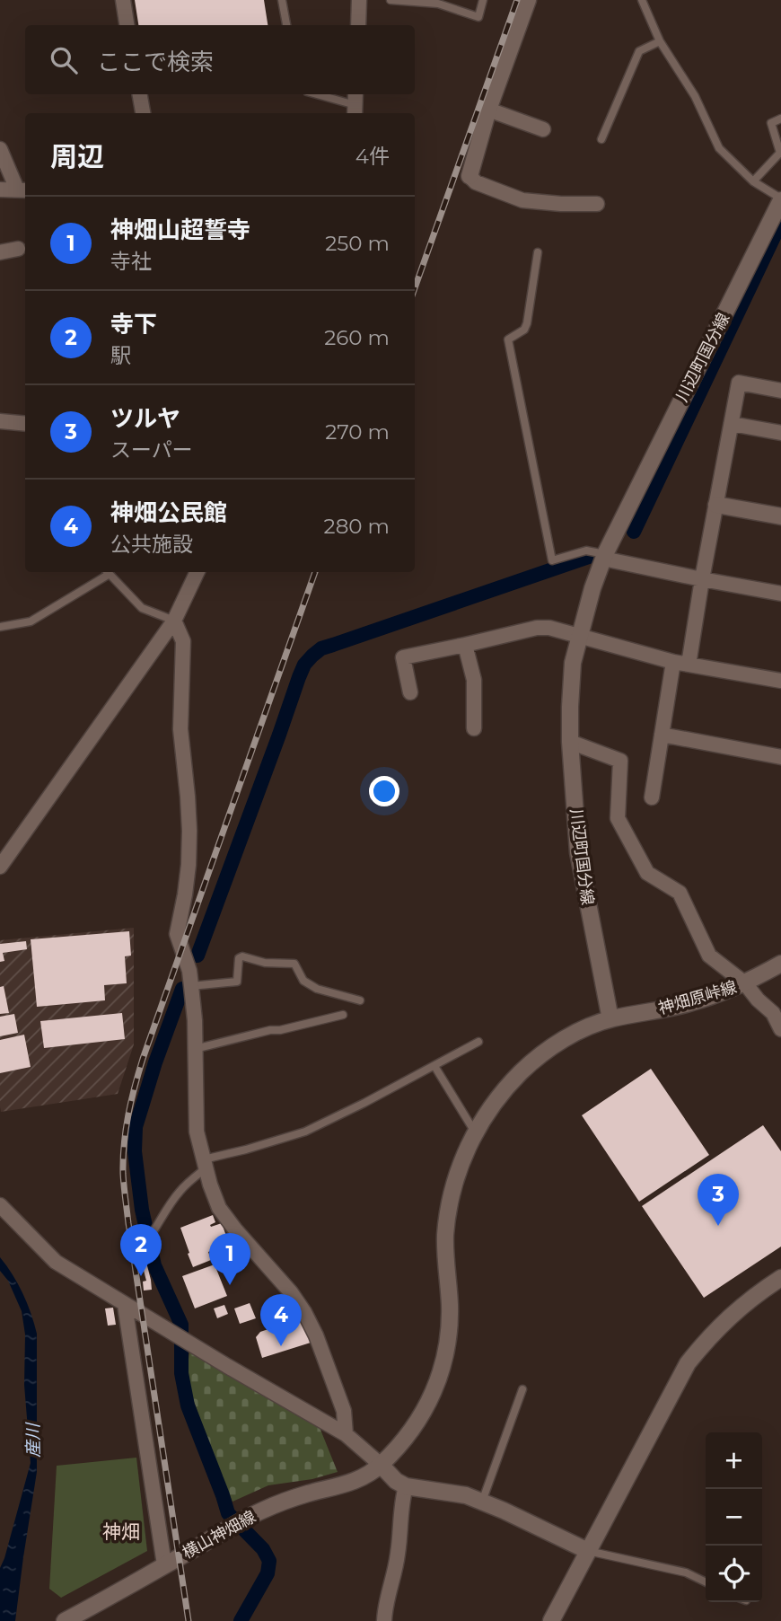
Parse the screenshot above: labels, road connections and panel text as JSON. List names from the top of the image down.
{
  "streets": {
    "street": ["川辺町国分線", "神畑原峠線", "横山神畑線"]
  },
  "crossings": [
    ["川辺町国分線", "神畑原峠線"]
  ],
  "districts": ["神畑"],
  "water": ["産川"],
  "page": {
    "search": "ここで検索",
    "heading": ["周辺", "4件"],
    "list": [
      {
        "mark": "1",
        "name": "神畑山超誓寺",
        "note": "寺社",
        "value": "250 m"
      },
      {
        "mark": "2",
        "name": "寺下",
        "note": "駅",
        "value": "260 m"
      },
      {
        "mark": "3",
        "name": "ツルヤ",
        "note": "スーパー",
        "value": "270 m"
      },
      {
        "mark": "4",
        "name": "神畑公民館",
        "note": "公共施設",
        "value": "280 m"
      }
    ],
    "pins": [
      "3",
      "2",
      "1",
      "4"
    ],
    "map_buttons": ["+", "−"]
  }
}
